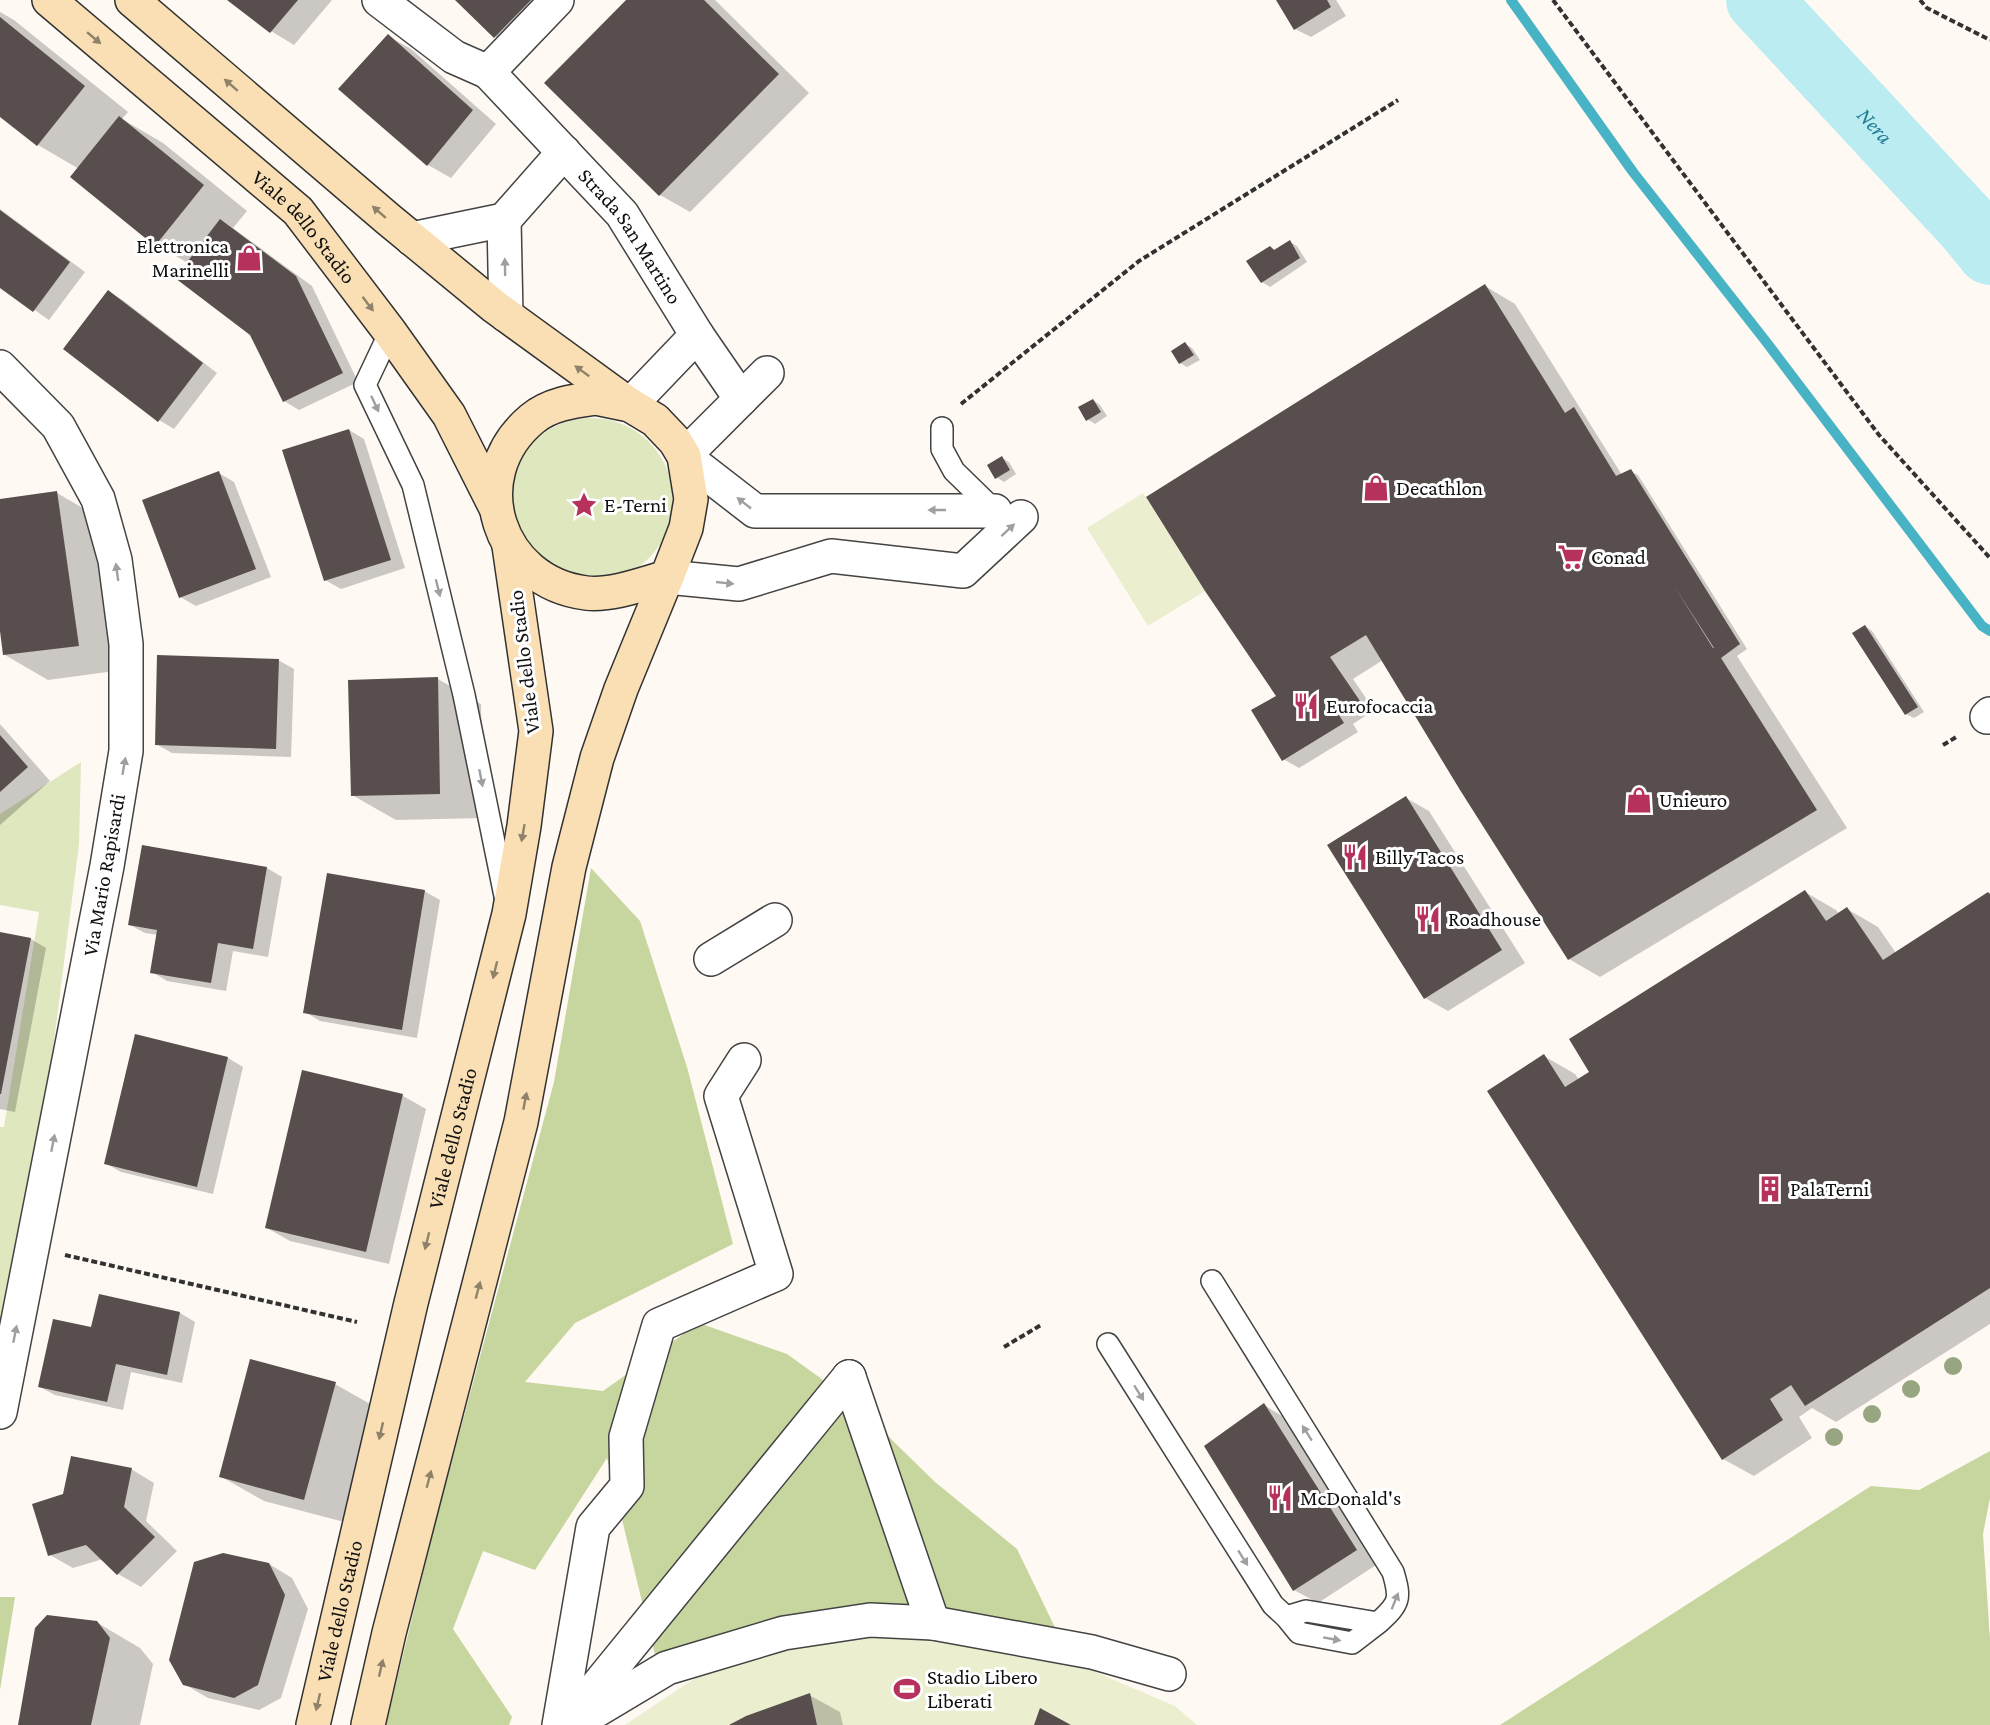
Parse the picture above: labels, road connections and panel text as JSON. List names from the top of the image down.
{
  "streets": {
    "main road": ["Viale dello Stadio"],
    "street": ["Strada San Martino", "Via Mario Rapisardi"]
  },
  "one_way": ["Via Mario Rapisardi"],
  "water": ["Nera"],
  "places": {
    "shop": ["Elettronica Marinelli", "Decathlon", "Unieuro"],
    "place": ["E-Terni"],
    "supermarket": ["Conad"],
    "restaurant": [
      "Eurofocaccia",
      "Billy Tacos",
      "Roadhouse",
      "McDonald's"
    ],
    "building": ["PalaTerni"],
    "sports": ["Stadio Libero Liberati"]
  }
}
